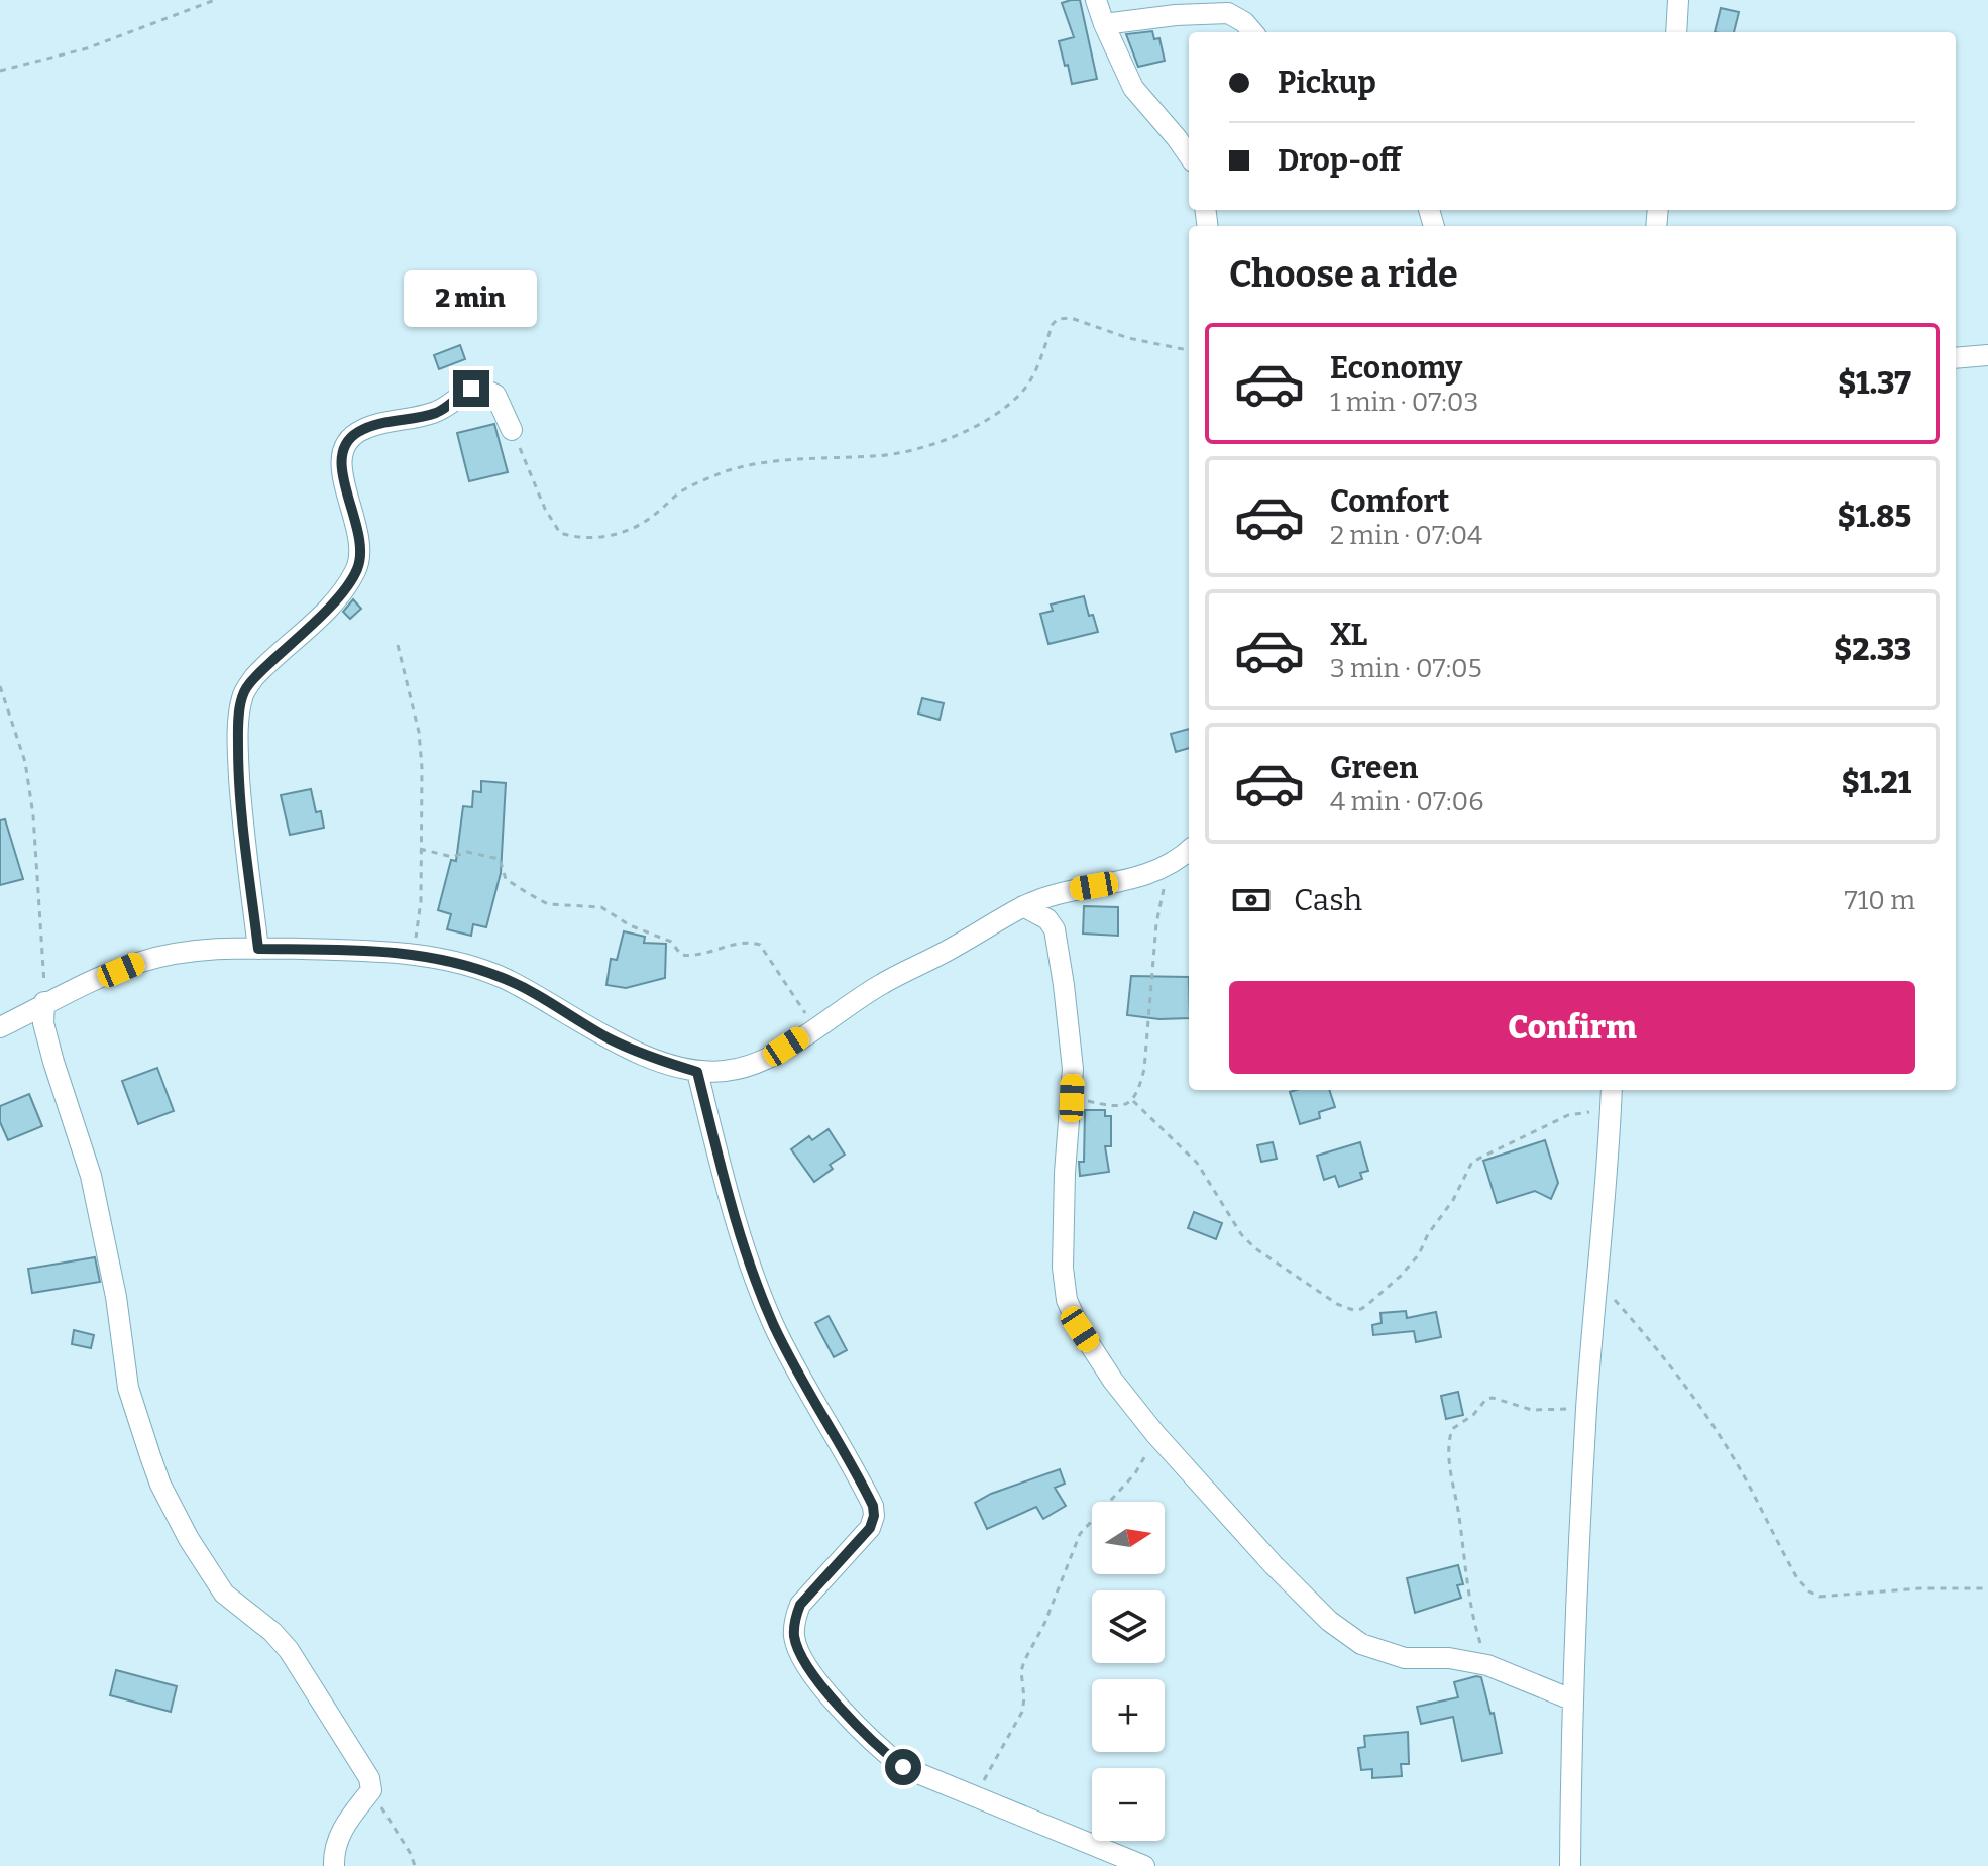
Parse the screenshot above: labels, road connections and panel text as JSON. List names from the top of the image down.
{
  "north": "right",
  "page": {
    "banner": ["Pickup", "Drop-off"],
    "heading": "Choose a ride",
    "bubble": "2 min",
    "list": [
      {
        "name": "Economy",
        "note": "1 min · 07:03",
        "value": "$1.37"
      },
      {
        "name": "Comfort",
        "note": "2 min · 07:04",
        "value": "$1.85"
      },
      {
        "name": "XL",
        "note": "3 min · 07:05",
        "value": "$2.33"
      },
      {
        "name": "Green",
        "note": "4 min · 07:06",
        "value": "$1.21"
      }
    ],
    "pay": ["Cash", "710 m"],
    "buttons": "Confirm",
    "map_buttons": ["+", "−"]
  }
}
